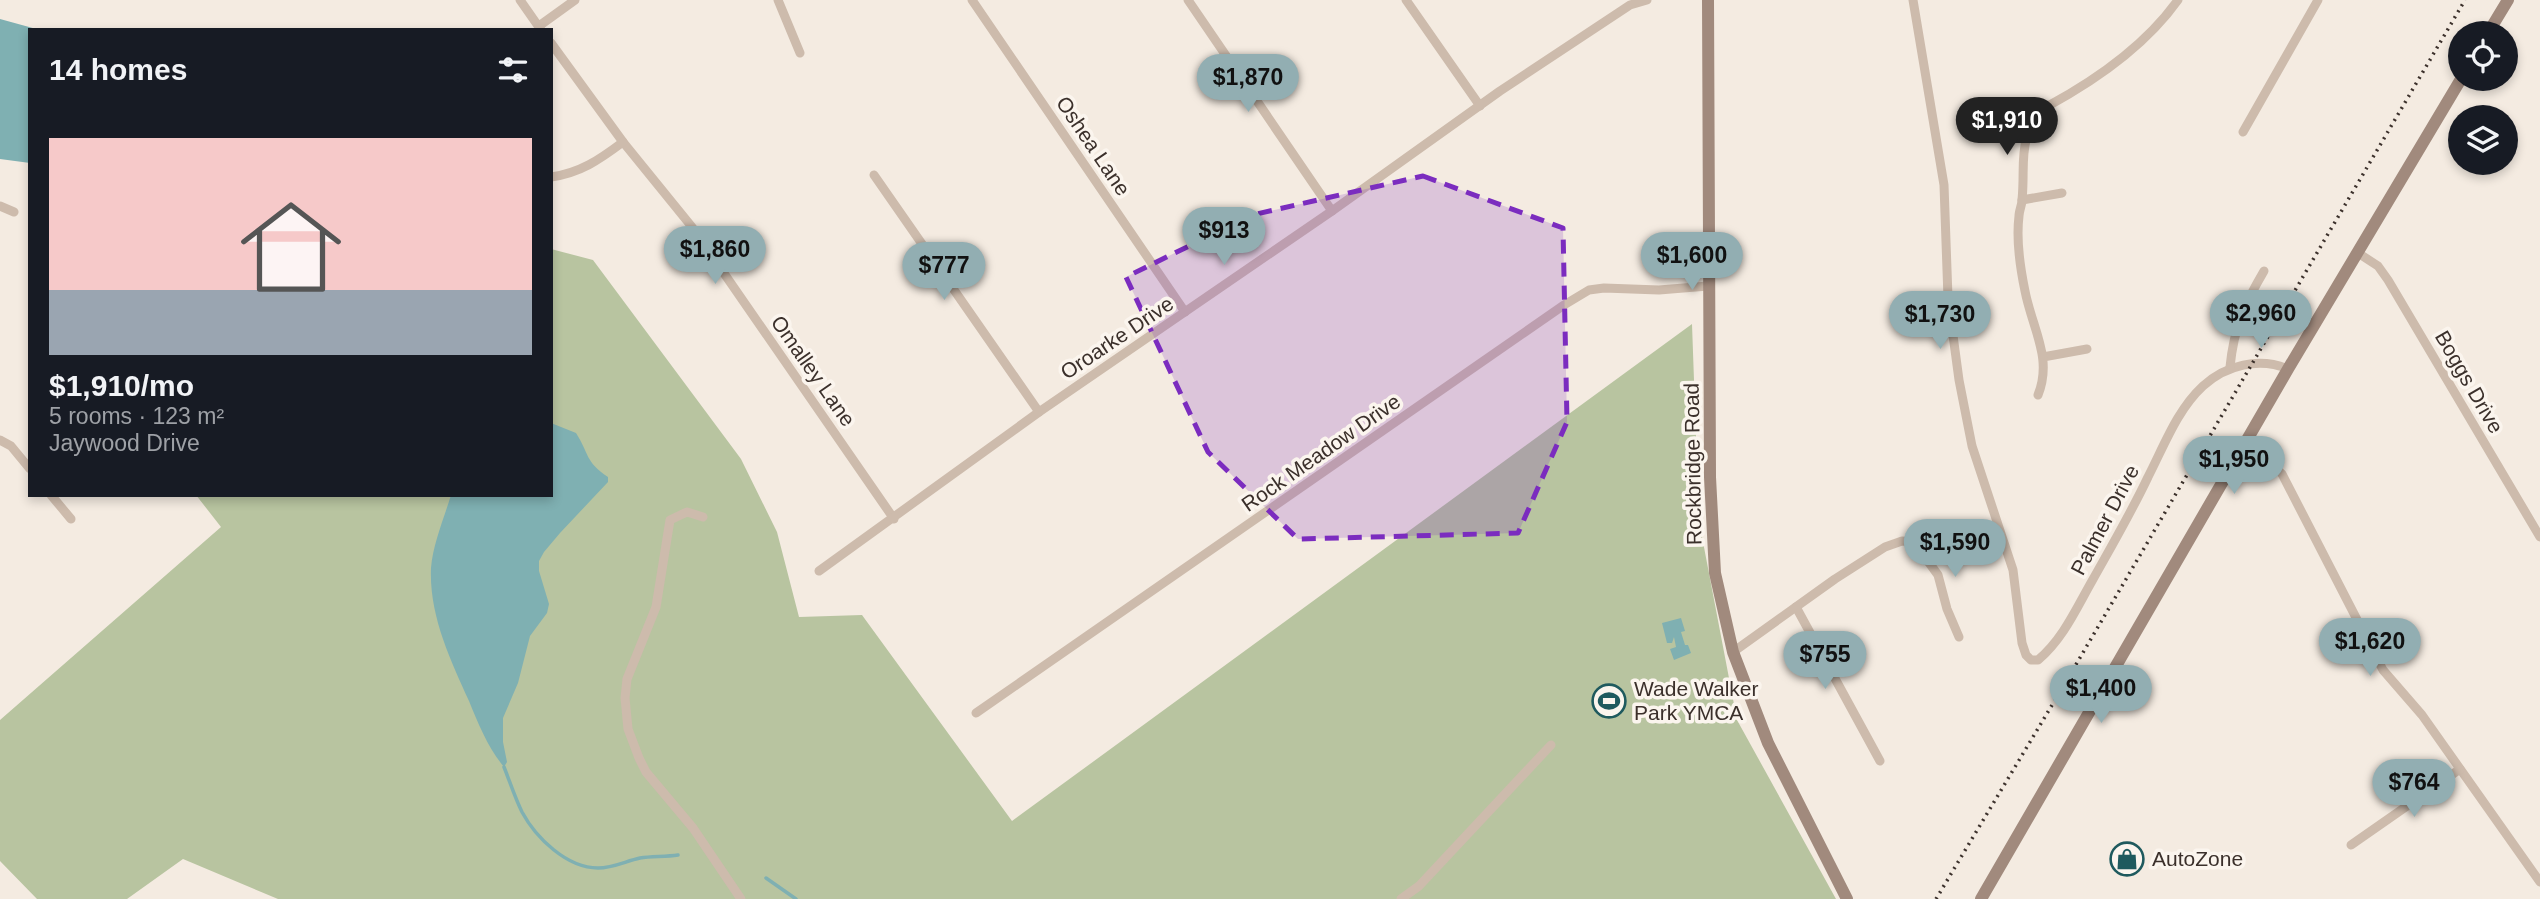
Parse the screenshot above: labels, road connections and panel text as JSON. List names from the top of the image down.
{
  "streets": {
    "main road": ["Rockbridge Road"],
    "street": [
      "Oshea Lane",
      "Oroarke Drive",
      "Omalley Lane",
      "Boggs Drive",
      "Rock Meadow Drive",
      "Palmer Drive"
    ]
  },
  "crossings": [
    ["Oshea Lane", "Oroarke Drive"],
    ["Oroarke Drive", "Omalley Lane"],
    ["Rock Meadow Drive", "Rockbridge Road"]
  ],
  "places": {
    "sports": ["Wade Walker Park YMCA"],
    "shop": ["AutoZone"]
  },
  "page": {
    "heading": "14 homes",
    "price": [
      "$1,870",
      "$1,910",
      "$913",
      "$1,860",
      "$1,600",
      "$777",
      "$2,960",
      "$1,730",
      "$1,950",
      "$1,590",
      "$1,620",
      "$755",
      "$1,400",
      "$764"
    ],
    "list": [
      {
        "name": "$1,910/mo",
        "note": "5 rooms · 123 m² · Jaywood Drive"
      }
    ]
  }
}
